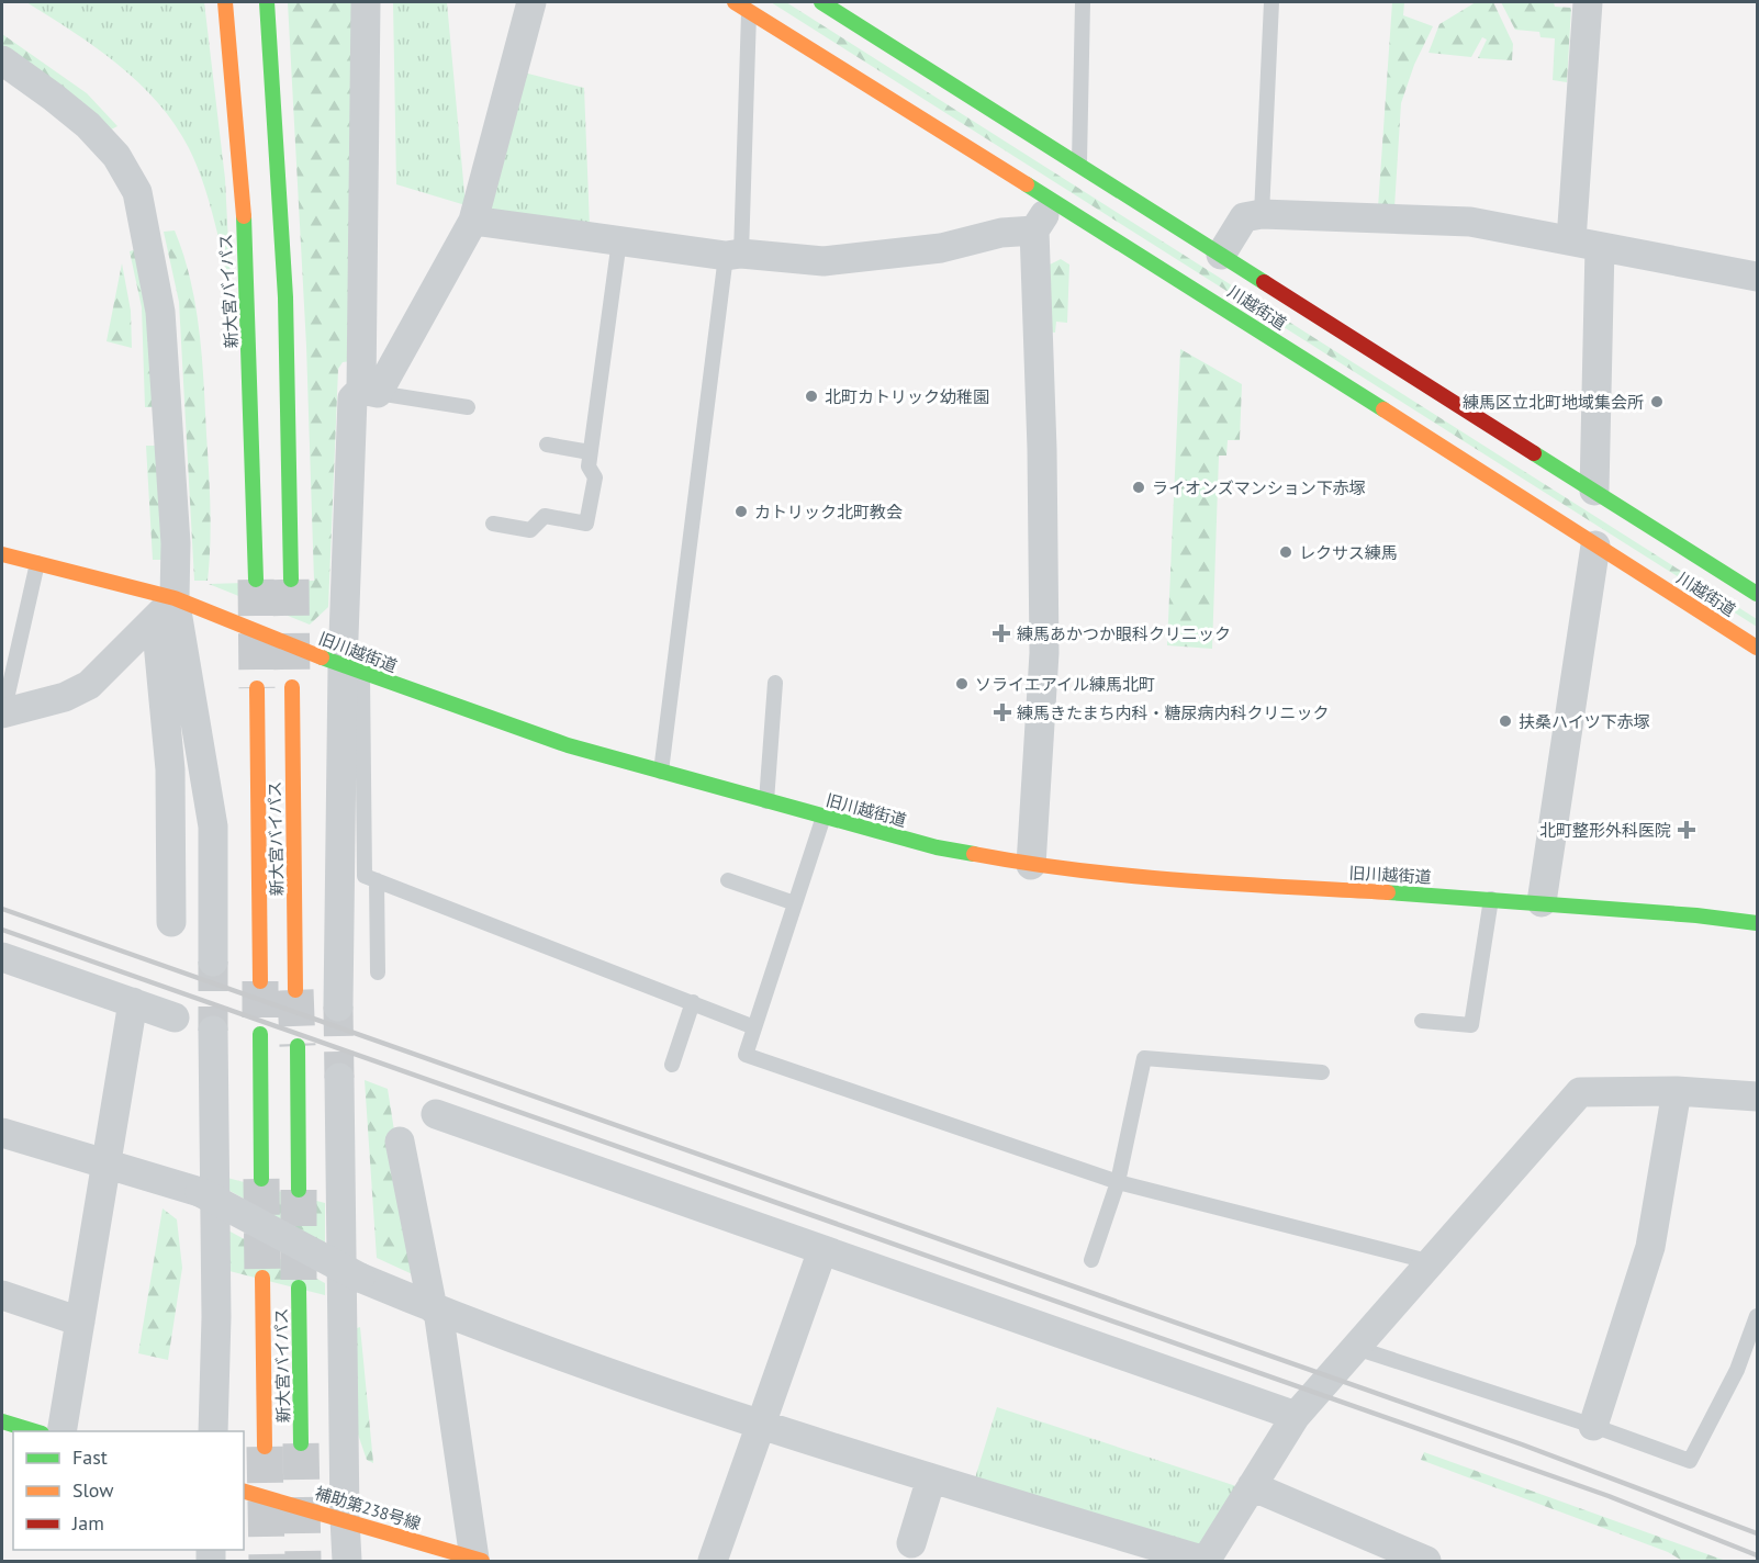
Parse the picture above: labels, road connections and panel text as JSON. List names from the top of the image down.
{
  "streets": {
    "main road": [
      "新大宮バイパス",
      "川越街道",
      "旧川越街道",
      "補助第238号線"
    ]
  },
  "places": {
    "other": [
      "北町カトリック幼稚園",
      "練馬区立北町地域集会所",
      "ライオンズマンション下赤塚",
      "カトリック北町教会",
      "レクサス練馬",
      "ソライエアイル練馬北町",
      "扶桑ハイツ下赤塚"
    ],
    "health": ["練馬あかつか眼科クリニック", "練馬きたまち内科・糖尿病内科クリニック", "北町整形外科医院"]
  },
  "legend": ["Fast", "Slow", "Jam"]
}
